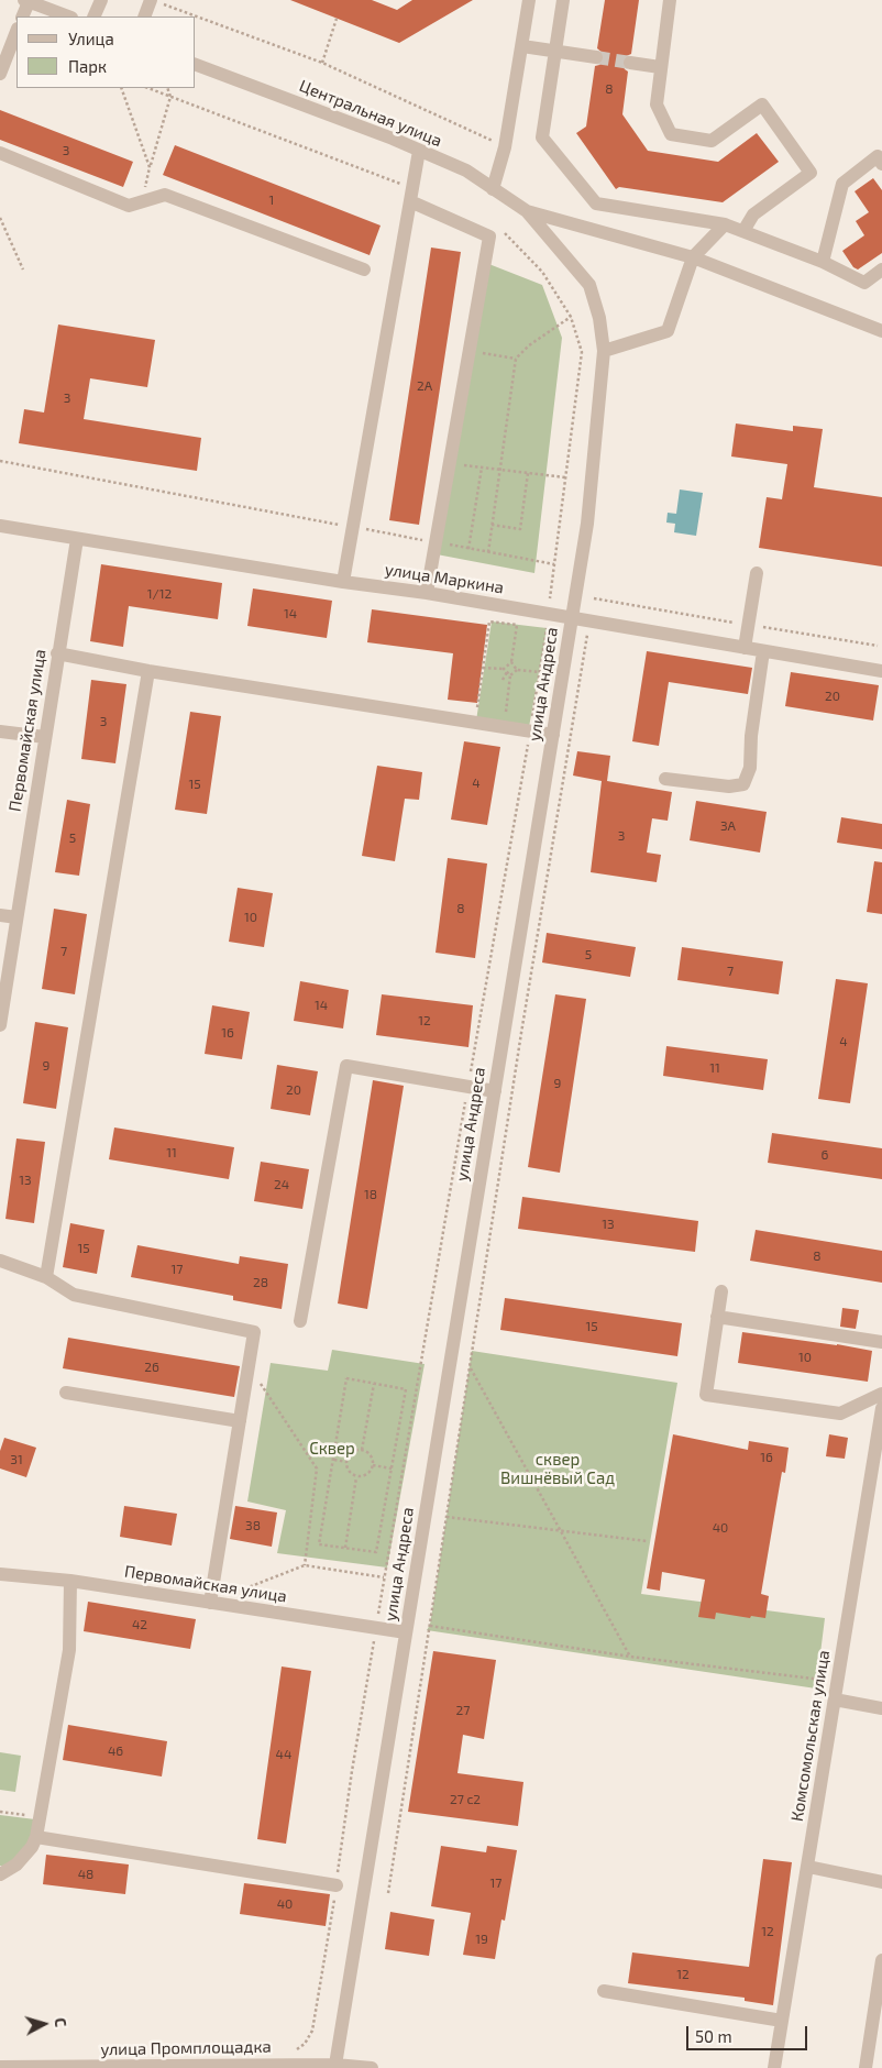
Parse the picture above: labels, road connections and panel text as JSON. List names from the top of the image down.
{
  "streets": {
    "street": [
      "Центральная улица",
      "улица Маркина",
      "улица Андреса",
      "Первомайская улица",
      "Комсомольская улица",
      "улица Промплощадка"
    ]
  },
  "crossings": [
    ["Центральная улица", "улица Андреса"],
    ["улица Маркина", "улица Андреса"],
    ["улица Маркина", "Первомайская улица"],
    ["улица Андреса", "Первомайская улица"],
    ["улица Андреса", "улица Промплощадка"]
  ],
  "parks": ["Сквер", "сквер Вишнёвый Сад"],
  "house_numbers": [
    "8",
    "3",
    "1",
    "2А",
    "3",
    "1/12",
    "14",
    "20",
    "3",
    "4",
    "15",
    "3А",
    "3",
    "5",
    "8",
    "10",
    "7",
    "5",
    "7",
    "14",
    "12",
    "16",
    "4",
    "9",
    "11",
    "9",
    "20",
    "11",
    "6",
    "13",
    "24",
    "18",
    "13",
    "15",
    "8",
    "17",
    "28",
    "15",
    "10",
    "26",
    "16",
    "31",
    "38",
    "40",
    "42",
    "27",
    "46",
    "44",
    "27 c2",
    "48",
    "17",
    "40",
    "12",
    "19",
    "12"
  ],
  "legend": ["Улица", "Парк"],
  "scale_bar": "50 m",
  "north": "right"
}
